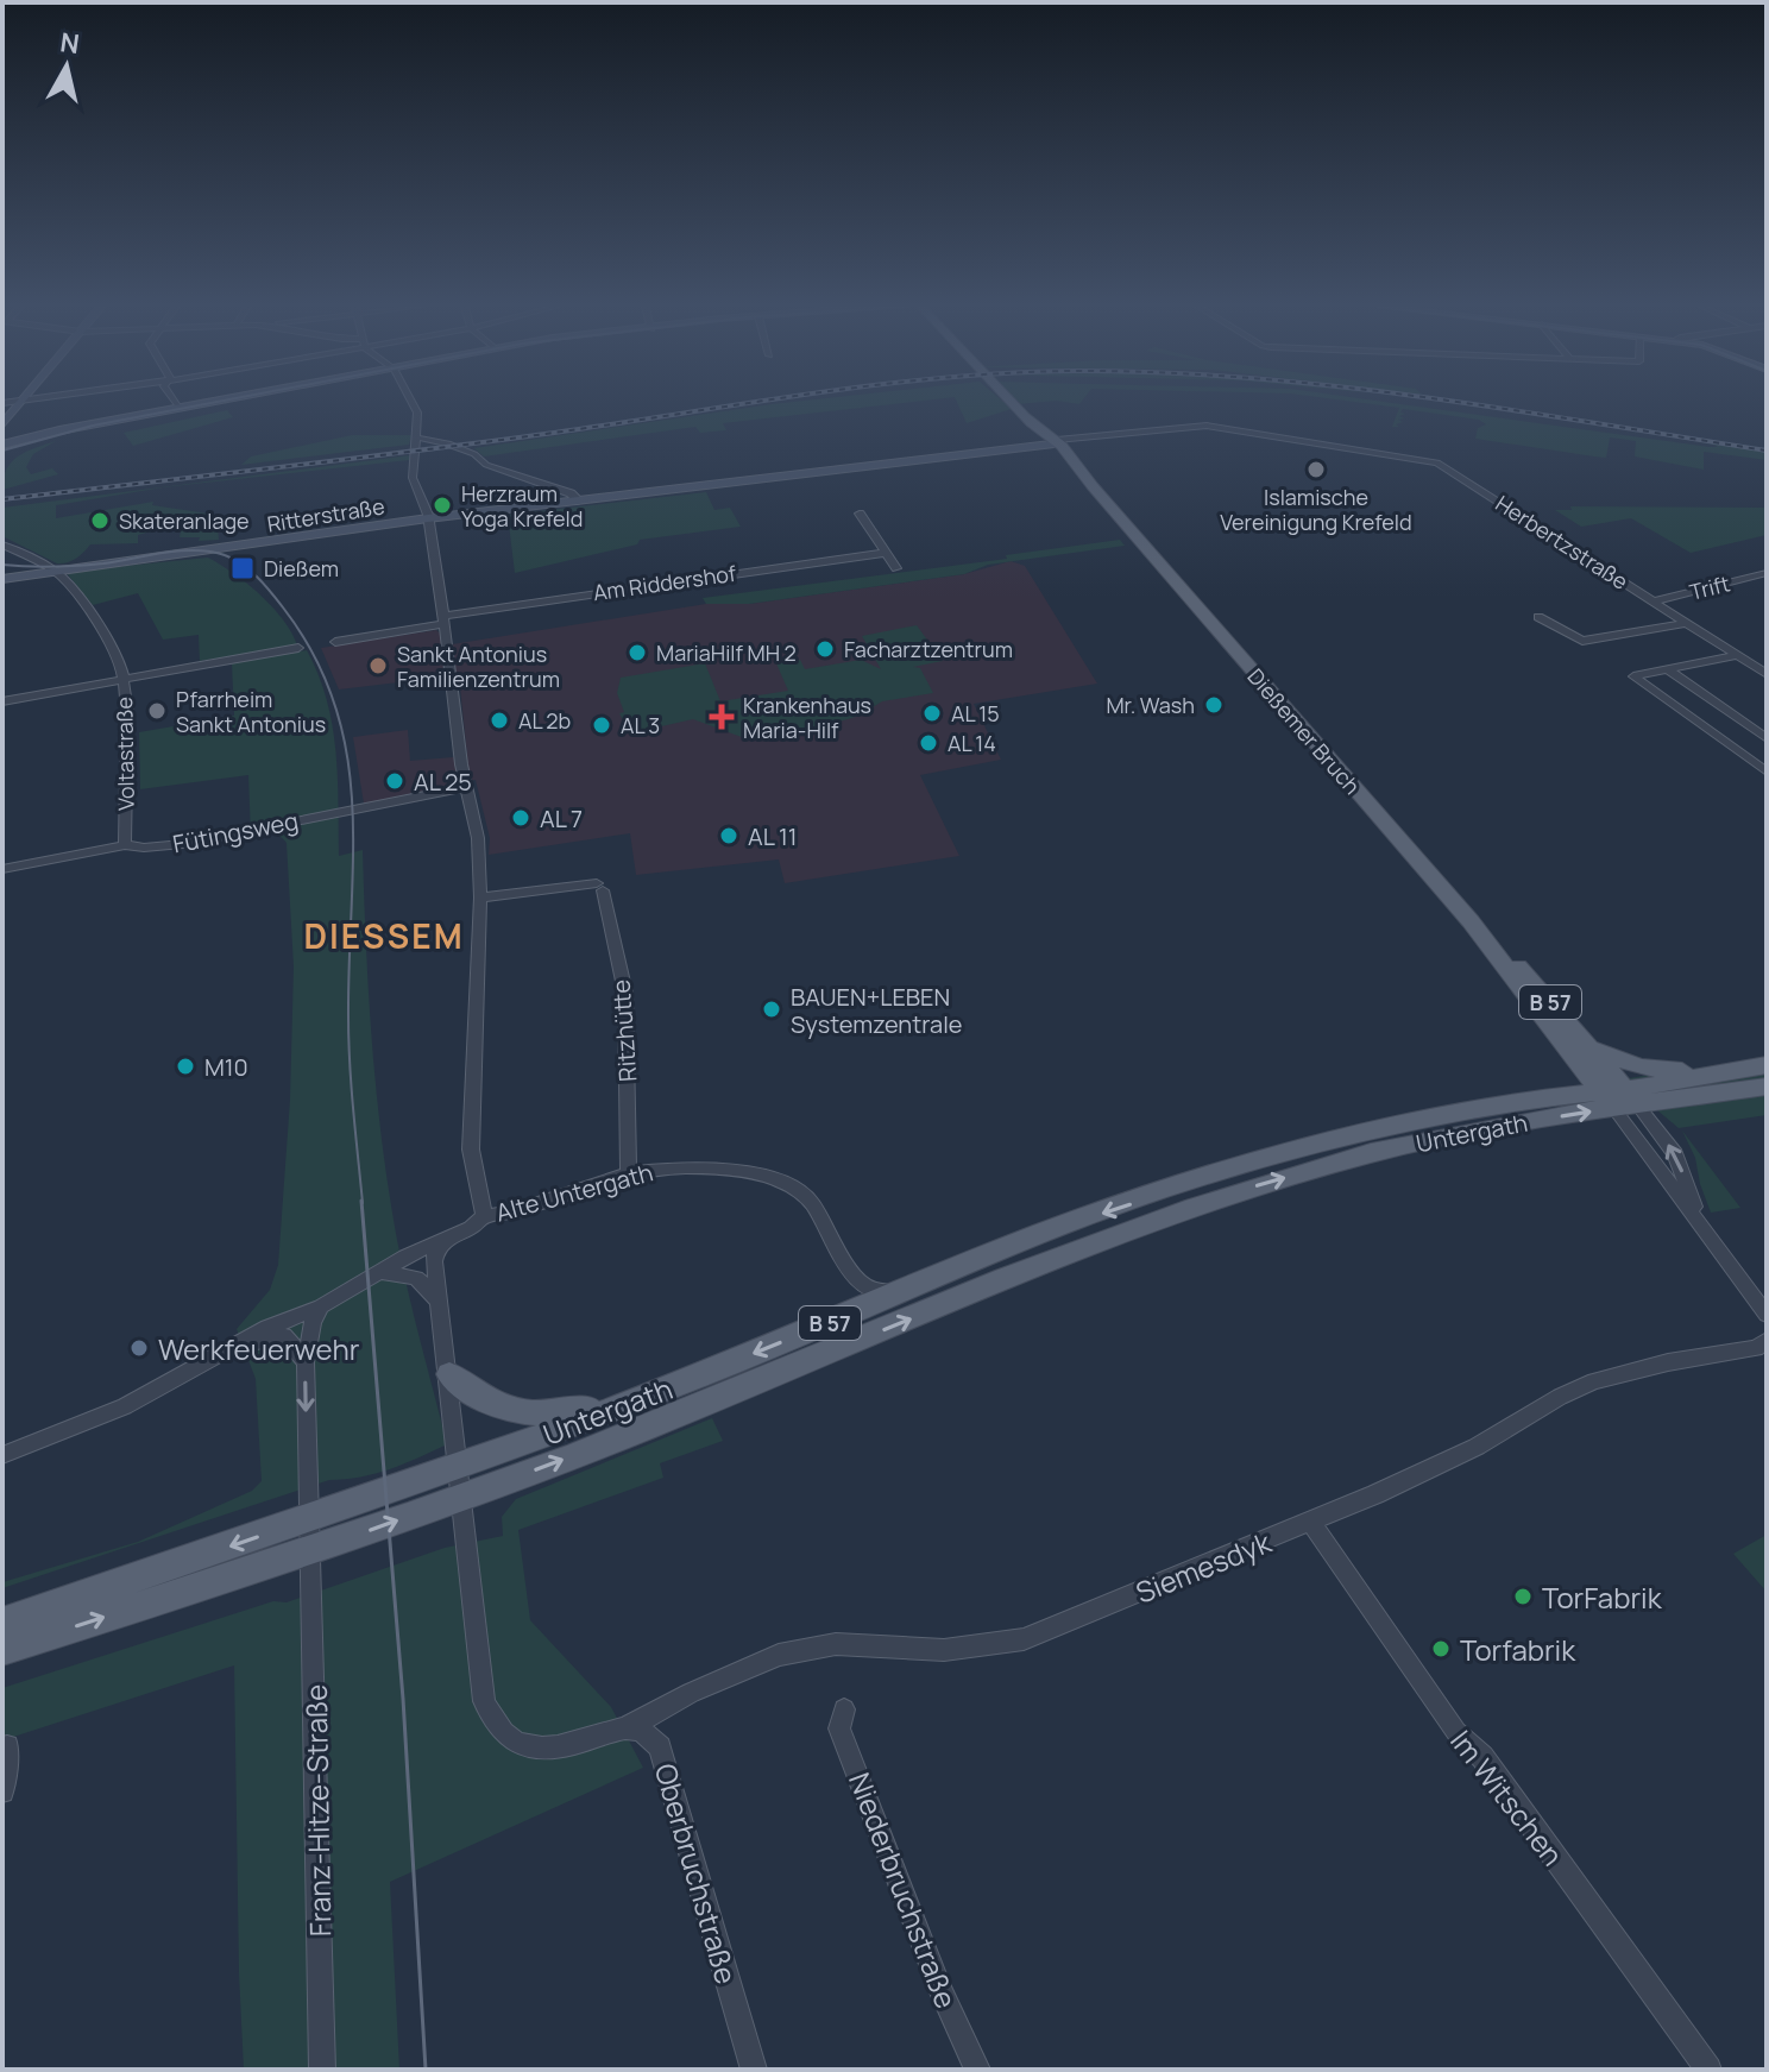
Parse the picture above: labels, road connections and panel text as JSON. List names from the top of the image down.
{
  "streets": {
    "main road": [
      "Ritterstraße",
      "Dießemer Bruch",
      "B 57",
      "Untergath"
    ],
    "street": [
      "Herbertzstraße",
      "Am Riddershof",
      "Trift",
      "Voltastraße",
      "Fütingsweg",
      "Ritzhütte",
      "Alte Untergath",
      "Siemesdyk",
      "Im Witschen",
      "Franz-Hitze-Straße",
      "Oberbruchstraße",
      "Niederbruchstraße"
    ]
  },
  "crossings": [
    ["Ritterstraße", "Voltastraße"],
    ["Herbertzstraße", "Trift"],
    ["Herbertzstraße", "Dießemer Bruch"],
    ["Herbertzstraße", "B 57"],
    ["Dießemer Bruch", "B 57"],
    ["Dießemer Bruch", "Untergath"],
    ["Voltastraße", "Fütingsweg"],
    ["Ritzhütte", "Alte Untergath"],
    ["Untergath", "Alte Untergath"],
    ["Untergath", "Franz-Hitze-Straße"],
    ["Siemesdyk", "Im Witschen"],
    ["Siemesdyk", "Oberbruchstraße"]
  ],
  "districts": ["DIESSEM"],
  "places": {
    "other": [
      "Islamische Vereinigung Krefeld",
      "Herzraum Yoga Krefeld",
      "Skateranlage",
      "Facharztzentrum",
      "MariaHilf MH 2",
      "Sankt Antonius Familienzentrum",
      "Mr. Wash",
      "Pfarrheim Sankt Antonius",
      "AL 15",
      "AL 2b",
      "AL 3",
      "AL 14",
      "AL 25",
      "AL 7",
      "AL 11",
      "BAUEN+LEBEN Systemzentrale",
      "M10",
      "Werkfeuerwehr",
      "TorFabrik",
      "Torfabrik"
    ],
    "transit": ["Dießem"],
    "health": ["Krankenhaus Maria-Hilf"]
  },
  "north": "top"
}
